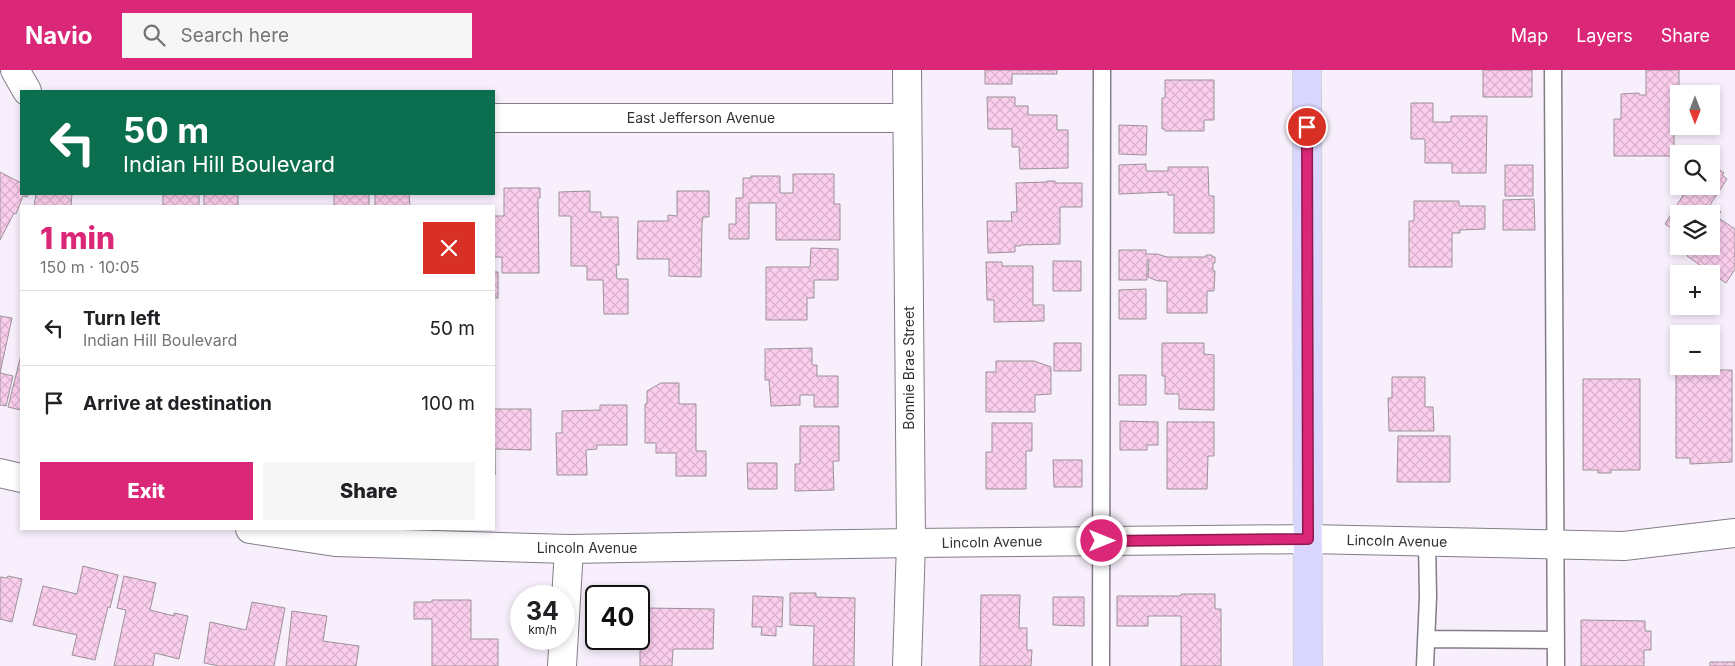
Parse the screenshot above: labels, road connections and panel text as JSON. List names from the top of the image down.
{
  "streets": {
    "street": ["East Jefferson Avenue", "Bonnie Brae Street", "Lincoln Avenue"]
  },
  "crossings": [
    ["East Jefferson Avenue", "Bonnie Brae Street"],
    ["Bonnie Brae Street", "Lincoln Avenue"]
  ],
  "north": "bottom",
  "page": {
    "header": "Navio",
    "search": "Search here",
    "nav": ["Map", "Layers", "Share"],
    "map_buttons": ["+", "−"],
    "turn": ["50 m", "Indian Hill Boulevard"],
    "heading": ["1 min", "150 m · 10:05"],
    "list": [
      {
        "name": "Turn left",
        "note": "Indian Hill Boulevard",
        "value": "50 m"
      },
      {
        "name": "Arrive at destination",
        "value": "100 m"
      }
    ],
    "buttons": ["Exit", "Share"],
    "speed": "34 km/h",
    "limit": "40"
  }
}
